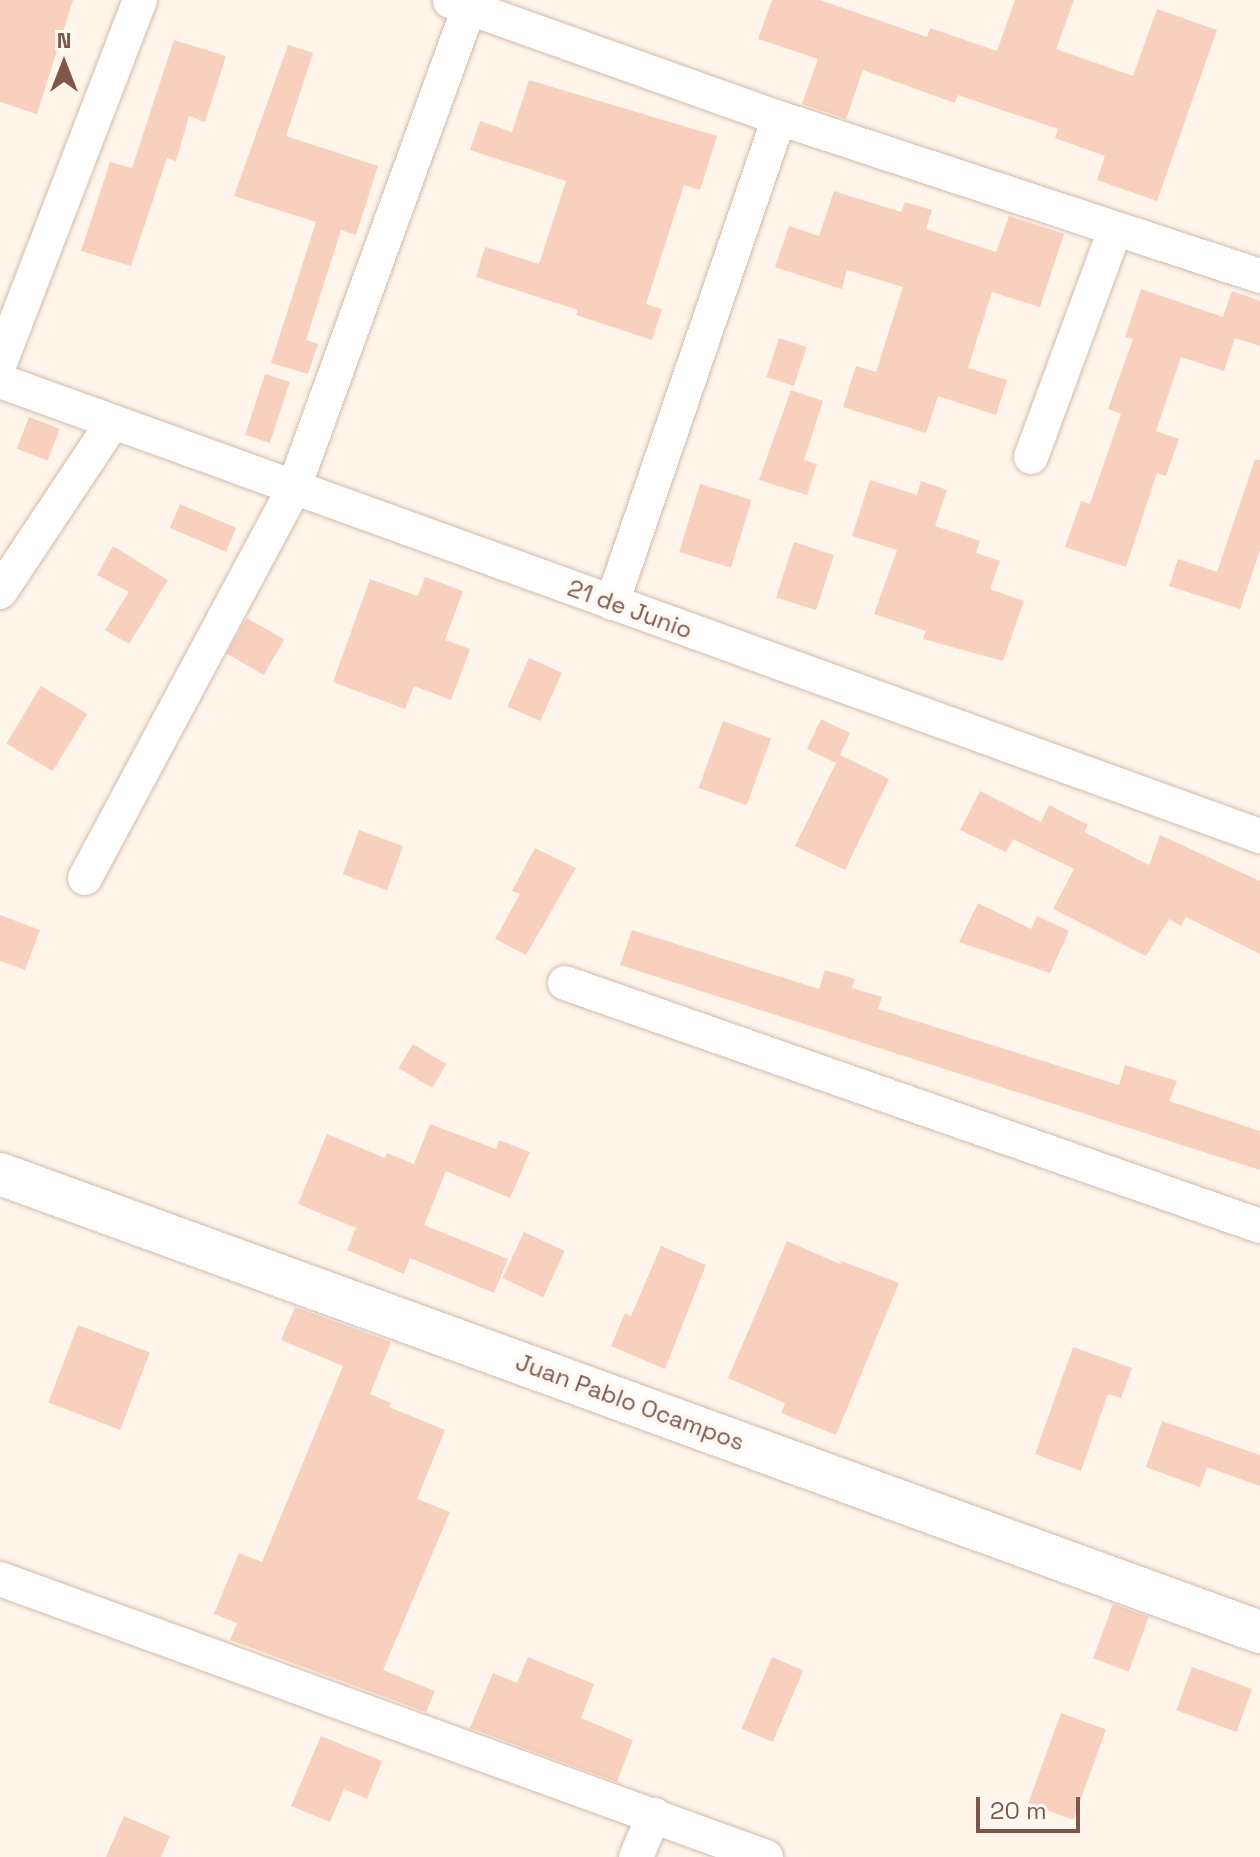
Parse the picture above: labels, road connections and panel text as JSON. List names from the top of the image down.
{
  "streets": {
    "street": ["21 de Junio", "Juan Pablo Ocampos"]
  },
  "scale_bar": "20 m",
  "north": "top"
}
